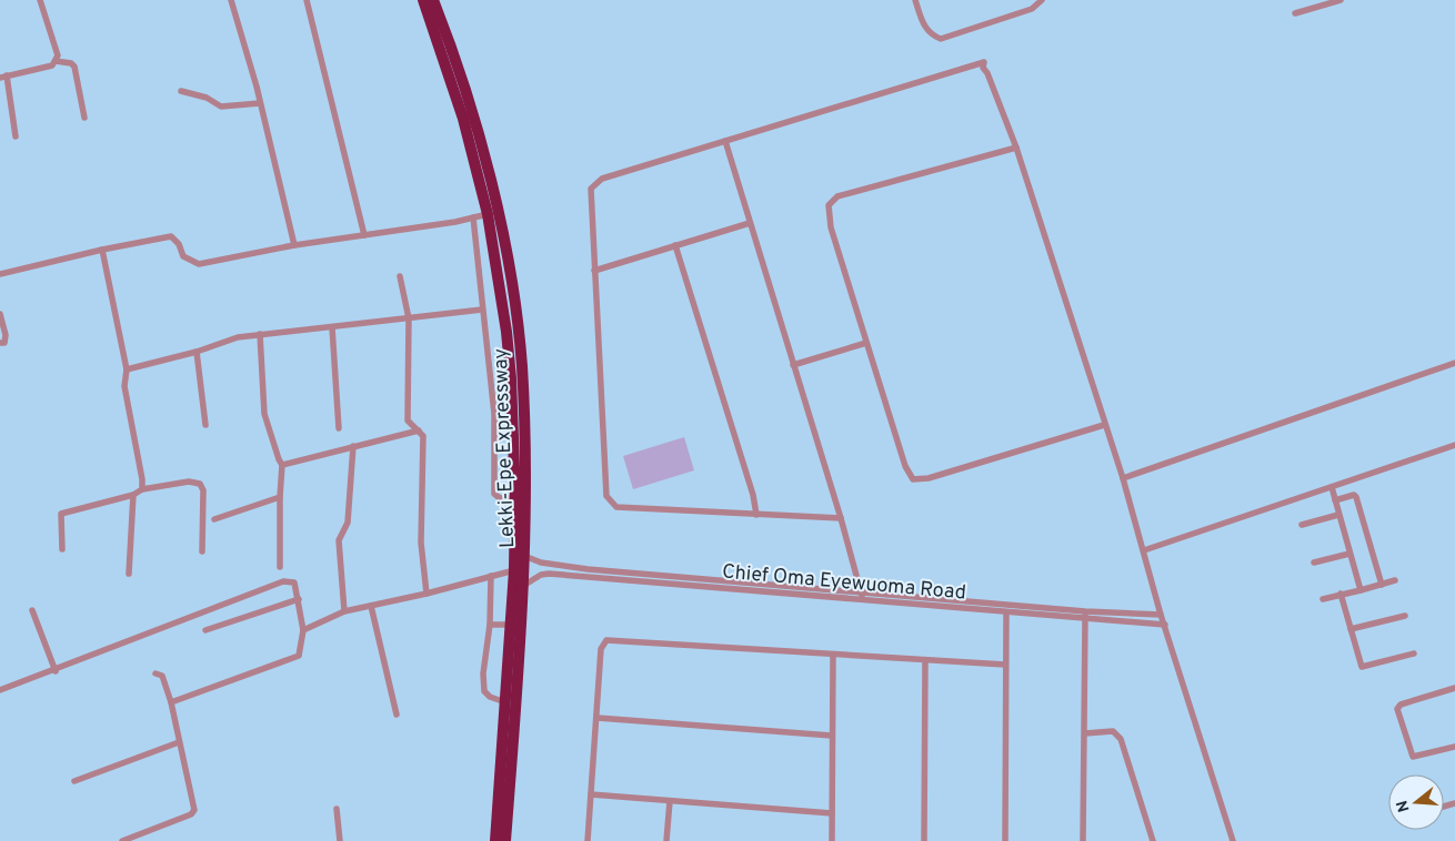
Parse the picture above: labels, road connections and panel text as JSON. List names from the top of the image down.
{
  "streets": {
    "highway": ["Lekki-Epe Expressway"],
    "street": ["Chief Oma Eyewuoma Road"]
  },
  "crossings": [
    ["Lekki-Epe Expressway", "Chief Oma Eyewuoma Road"]
  ],
  "north": "left"
}
